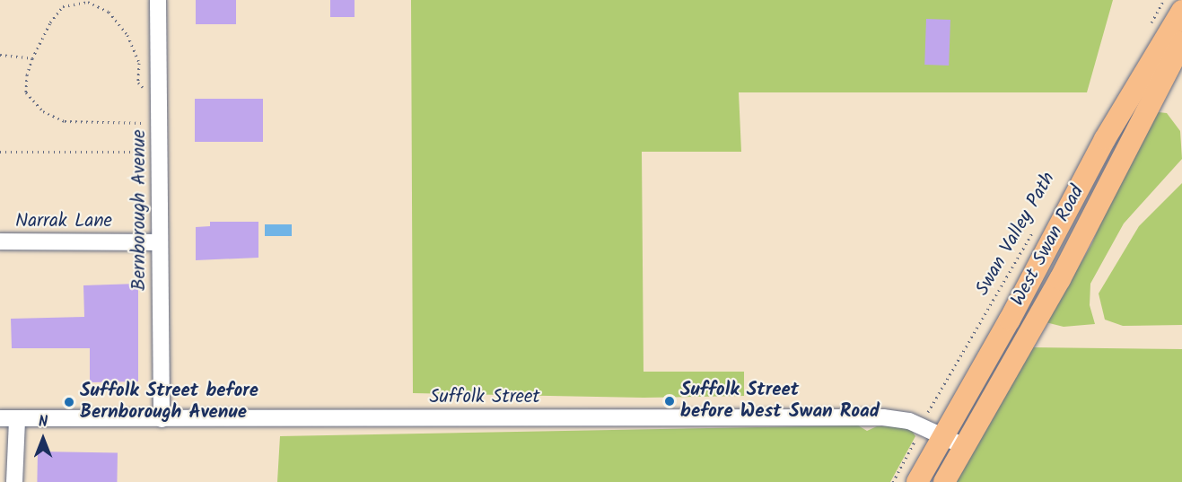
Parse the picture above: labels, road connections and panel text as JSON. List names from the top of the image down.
{
  "streets": {
    "main road": ["West Swan Road"],
    "street": ["Bernborough Avenue", "Narrak Lane", "Suffolk Street"],
    "path": ["Swan Valley Path"]
  },
  "crossings": [
    ["Bernborough Avenue", "Narrak Lane"],
    ["Bernborough Avenue", "Suffolk Street"],
    ["Swan Valley Path", "Suffolk Street"],
    ["West Swan Road", "Suffolk Street"]
  ],
  "places": ["Suffolk Street before West Swan Road", "Suffolk Street before Bernborough Avenue"],
  "north": "top"
}
